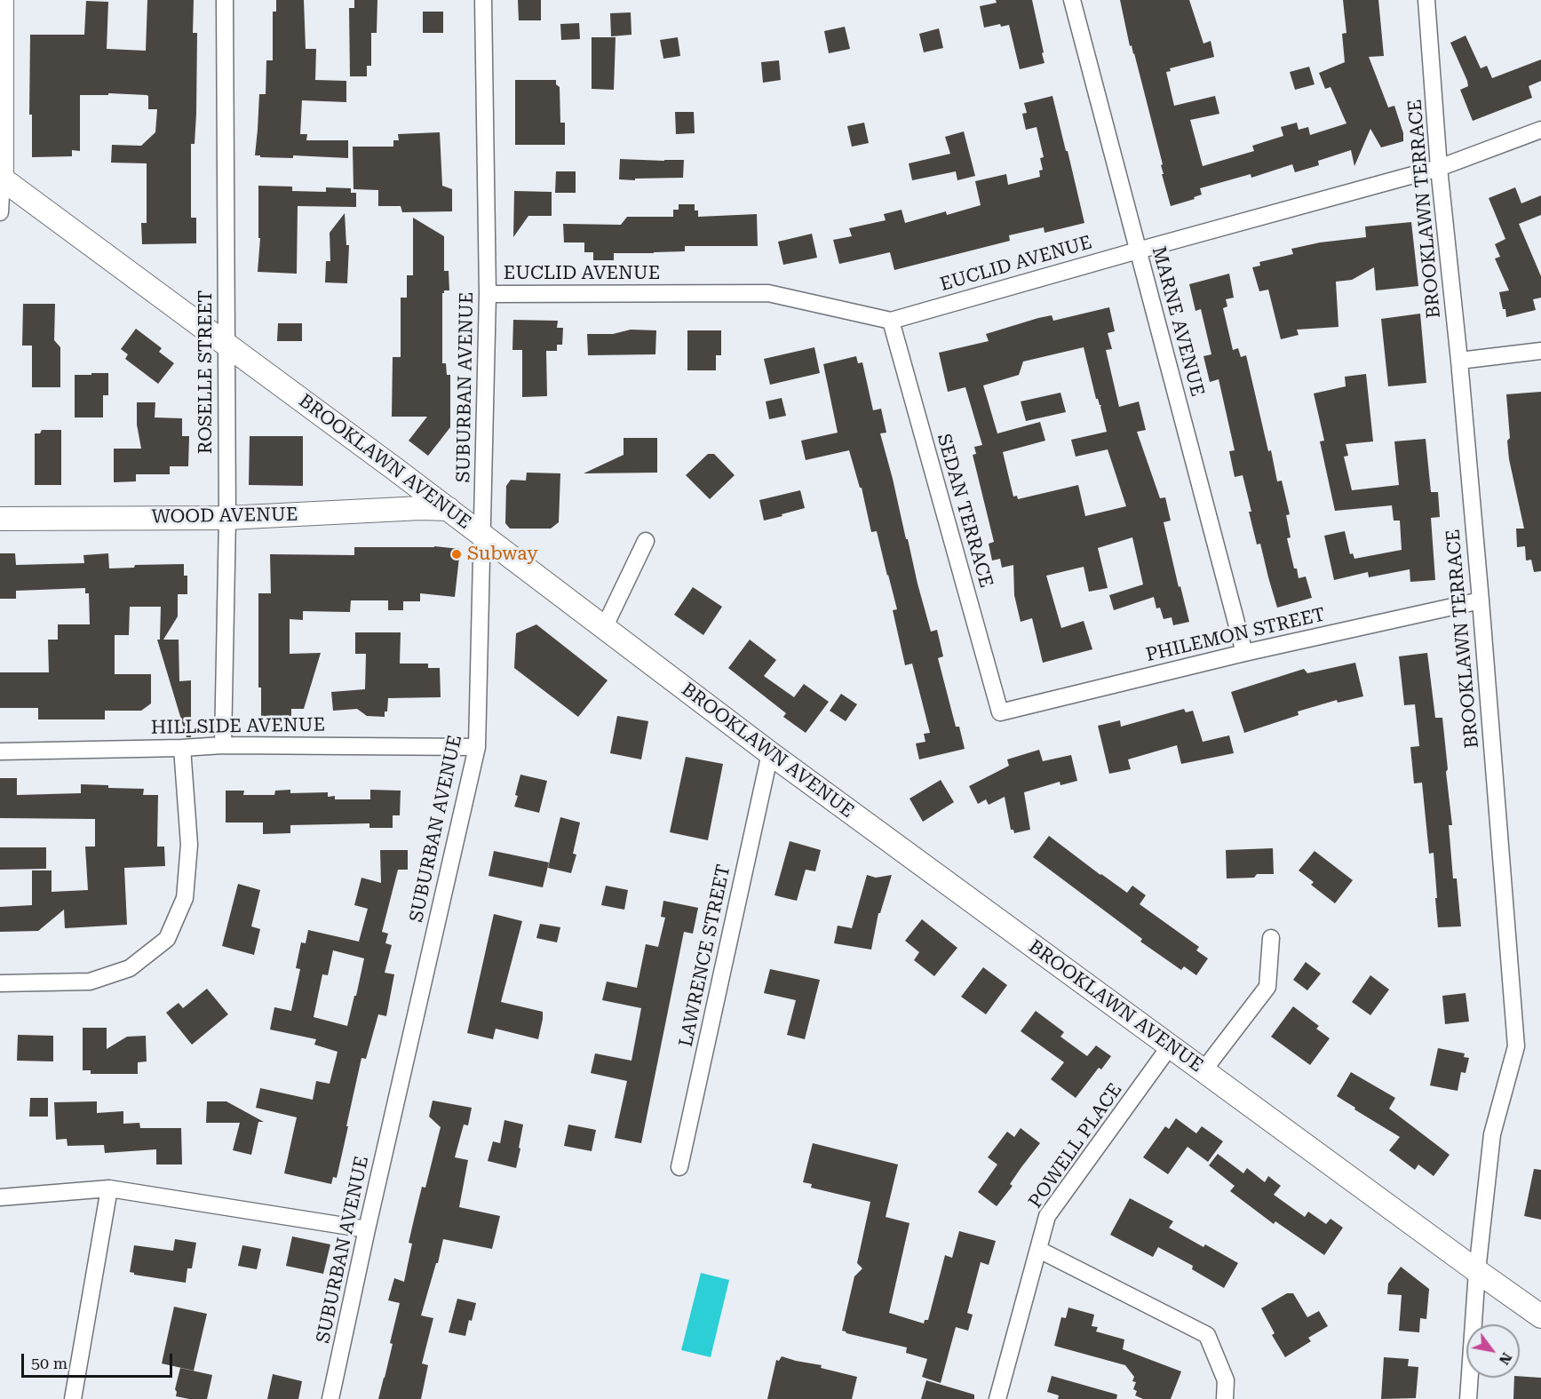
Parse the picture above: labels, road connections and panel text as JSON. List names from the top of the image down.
{
  "streets": {
    "street": [
      "BROOKLAWN TERRACE",
      "EUCLID AVENUE",
      "MARNE AVENUE",
      "ROSELLE STREET",
      "SUBURBAN AVENUE",
      "BROOKLAWN AVENUE",
      "SEDAN TERRACE",
      "WOOD AVENUE",
      "PHILEMON STREET",
      "HILLSIDE AVENUE",
      "LAWRENCE STREET",
      "POWELL PLACE"
    ]
  },
  "crossings": [
    ["BROOKLAWN TERRACE", "EUCLID AVENUE"],
    ["BROOKLAWN TERRACE", "BROOKLAWN AVENUE"],
    ["BROOKLAWN TERRACE", "PHILEMON STREET"],
    ["EUCLID AVENUE", "MARNE AVENUE"],
    ["EUCLID AVENUE", "SUBURBAN AVENUE"],
    ["EUCLID AVENUE", "SEDAN TERRACE"],
    ["MARNE AVENUE", "PHILEMON STREET"],
    ["ROSELLE STREET", "BROOKLAWN AVENUE"],
    ["ROSELLE STREET", "WOOD AVENUE"],
    ["ROSELLE STREET", "HILLSIDE AVENUE"],
    ["SUBURBAN AVENUE", "BROOKLAWN AVENUE"],
    ["SUBURBAN AVENUE", "HILLSIDE AVENUE"],
    ["BROOKLAWN AVENUE", "WOOD AVENUE"],
    ["BROOKLAWN AVENUE", "LAWRENCE STREET"],
    ["BROOKLAWN AVENUE", "POWELL PLACE"],
    ["SEDAN TERRACE", "PHILEMON STREET"]
  ],
  "places": ["Subway"],
  "scale_bar": "50 m",
  "north": "bottom right"
}
